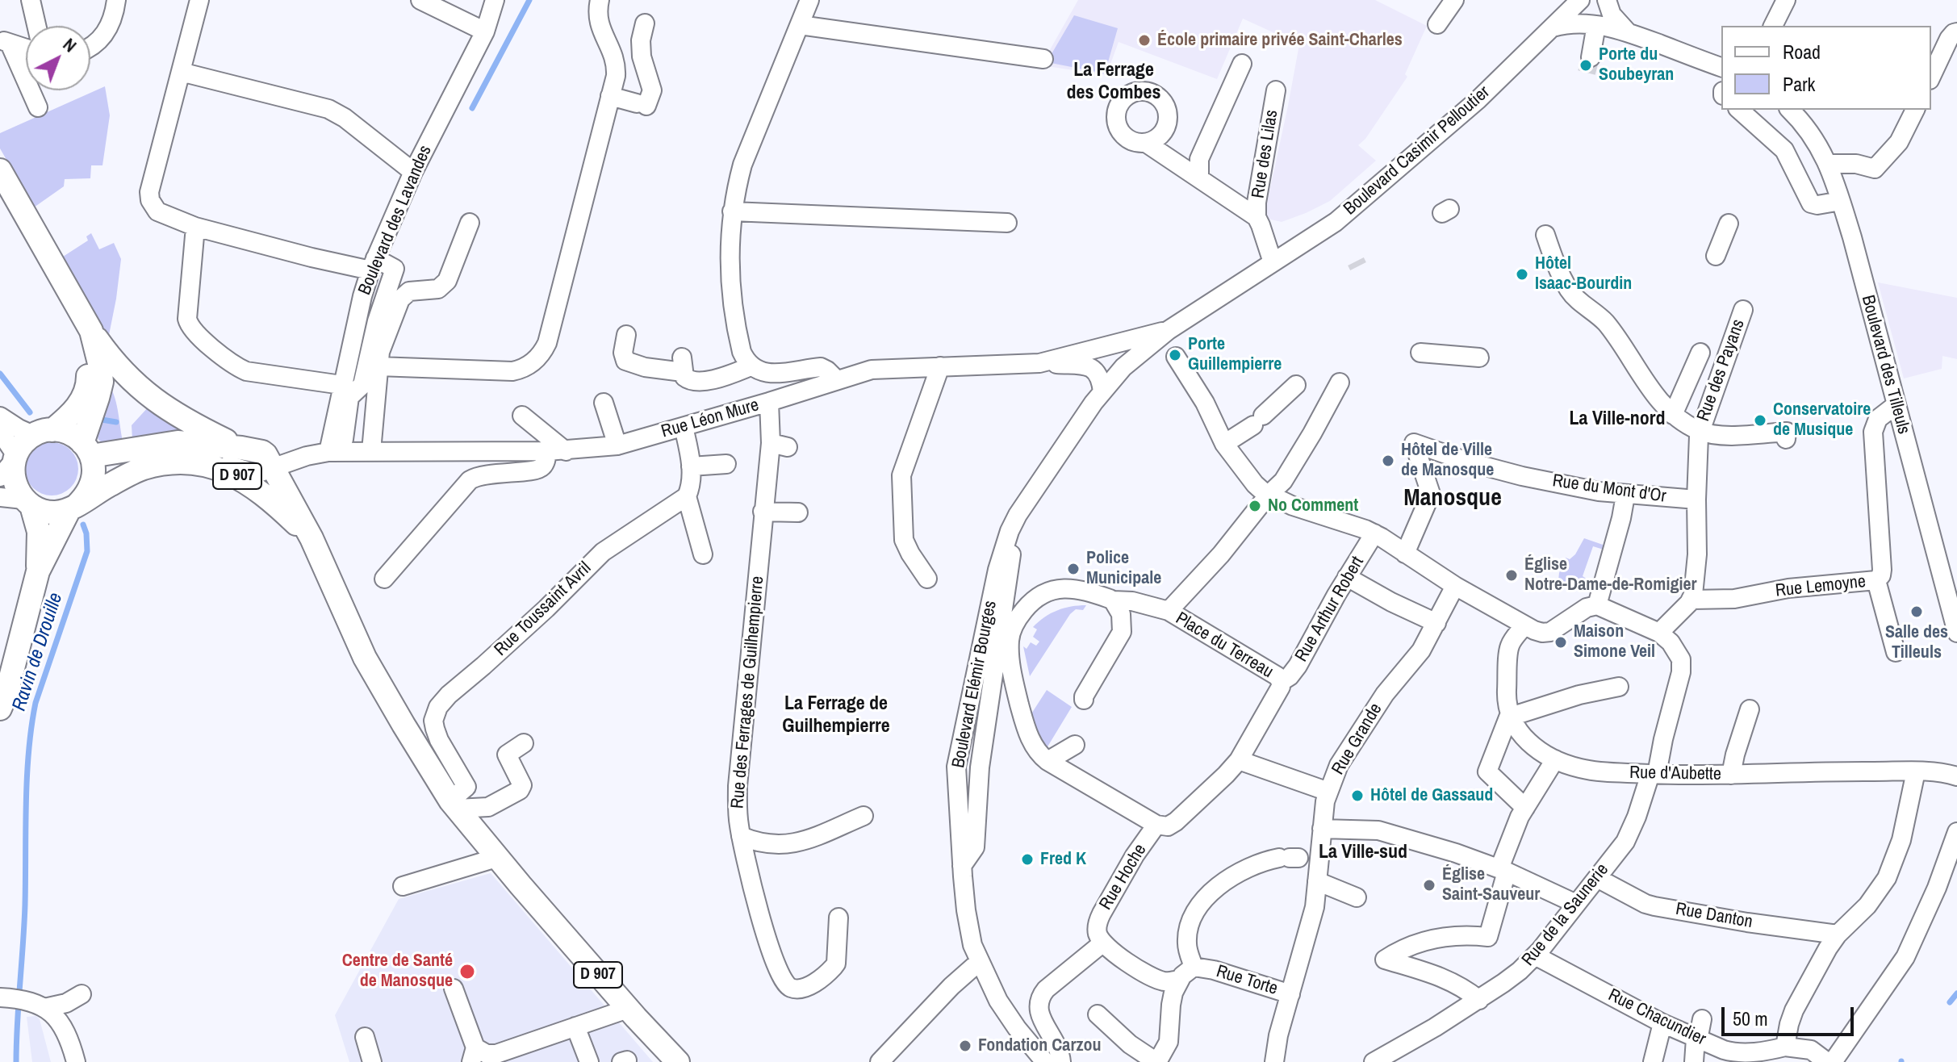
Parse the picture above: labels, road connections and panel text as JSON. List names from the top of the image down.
{
  "streets": {
    "main road": ["D 907"],
    "street": [
      "Boulevard Casimir Pelloutier",
      "Rue des Lilas",
      "Boulevard des Lavandes",
      "Boulevard des Tilleuls",
      "Rue des Payans",
      "Rue Léon Mure",
      "Rue du Mont d'Or",
      "Rue Lemoyne",
      "Rue Toussaint Avril",
      "Rue Arthur Robert",
      "Place du Terreau",
      "Boulevard Elémir Bourges",
      "Rue des Ferrages de Guilhempierre",
      "Rue Grande",
      "Rue d'Aubette",
      "Rue Hoche",
      "Rue de la Saunerie",
      "Rue Danton",
      "Rue Torte",
      "Rue Chacundier"
    ]
  },
  "crossings": [
    ["Boulevard Casimir Pelloutier", "Boulevard Elémir Bourges"],
    ["Boulevard des Lavandes", "Rue Léon Mure"],
    ["Rue des Payans", "Rue du Mont d'Or"],
    ["Rue des Payans", "Rue Lemoyne"],
    ["Rue Léon Mure", "D 907"],
    ["Rue Léon Mure", "Rue des Ferrages de Guilhempierre"],
    ["D 907", "Rue Toussaint Avril"],
    ["Rue Arthur Robert", "Place du Terreau"],
    ["Place du Terreau", "Rue Hoche"],
    ["Rue Grande", "Rue Torte"],
    ["Rue d'Aubette", "Rue de la Saunerie"],
    ["Rue de la Saunerie", "Rue Danton"],
    ["Rue de la Saunerie", "Rue Chacundier"]
  ],
  "districts": [
    "La Ferrage des Combes",
    "La Ville-nord",
    "Manosque",
    "La Ferrage de Guilhempierre",
    "La Ville-sud"
  ],
  "water": ["Ravin de Drouille"],
  "places": [
    "École primaire privée Saint-Charles",
    "Porte du Soubeyran",
    "Hôtel Isaac-Bourdin",
    "Porte Guillempierre",
    "Conservatoire de Musique",
    "Hôtel de Ville de Manosque",
    "No Comment",
    "Police Municipale",
    "Église Notre-Dame-de-Romigier",
    "Salle des Tilleuls",
    "Maison Simone Veil",
    "Hôtel de Gassaud",
    "Fred K",
    "Église Saint-Sauveur",
    "Centre de Santé de Manosque",
    "Fondation Carzou"
  ],
  "legend": ["Road", "Park"],
  "scale_bar": "50 m",
  "north": "top right"
}
